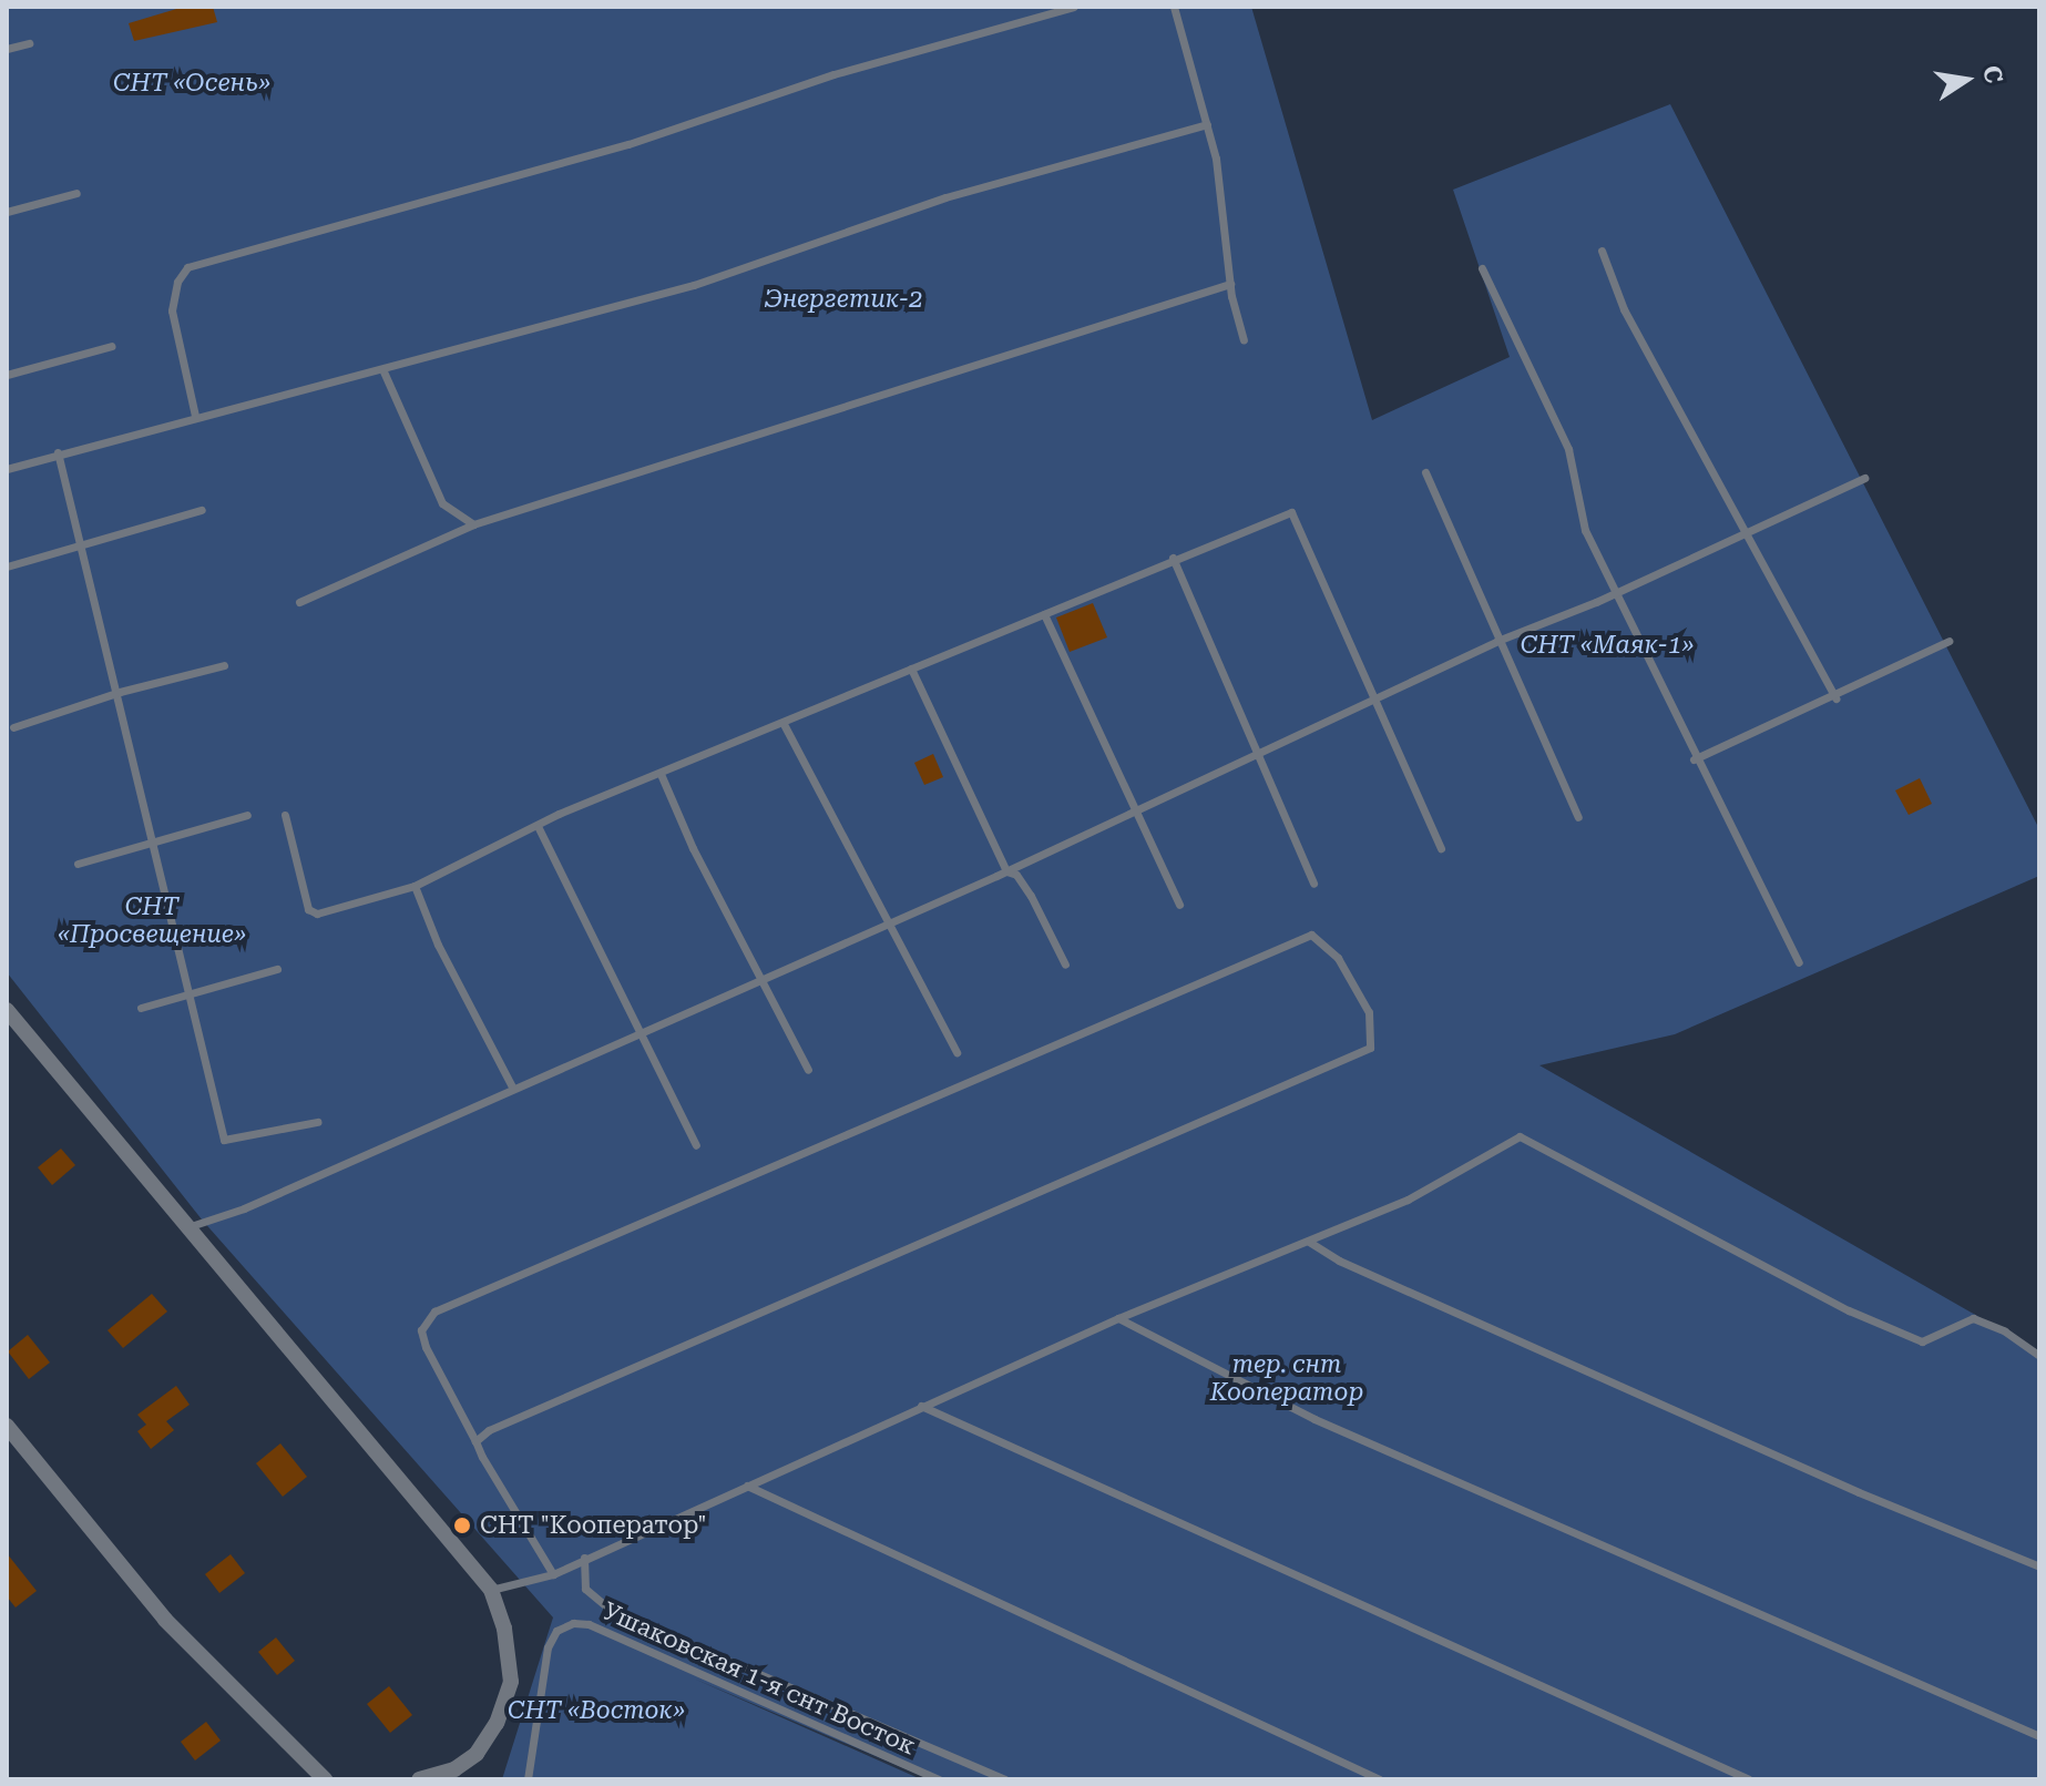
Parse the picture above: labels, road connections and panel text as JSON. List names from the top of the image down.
{
  "streets": {
    "lane": ["Ушаковская 1-я снт Восток"]
  },
  "parks": [
    "СНТ «Осень»",
    "Энергетик-2",
    "СНТ «Маяк-1»",
    "СНТ «Просвещение»",
    "тер. снт Кооператор",
    "СНТ «Восток»"
  ],
  "places": ["СНТ \"Кооператор\""],
  "north": "right"
}
